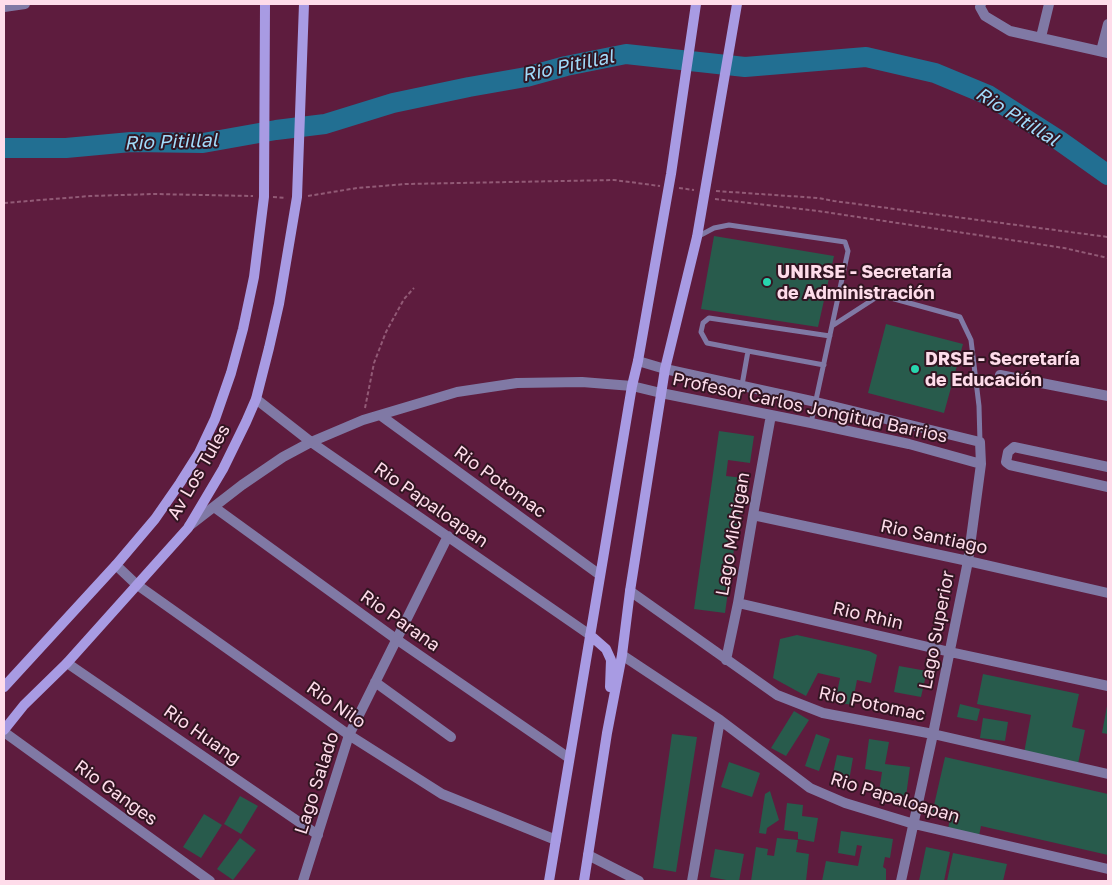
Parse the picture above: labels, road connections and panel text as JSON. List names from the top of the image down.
{
  "streets": {
    "street": [
      "Profesor Carlos Jongitud Barrios",
      "Av Los Tules",
      "Rio Potomac",
      "Rio Papaloapan",
      "Lago Michigan",
      "Rio Santiago",
      "Rio Rhin",
      "Rio Parana",
      "Lago Superior",
      "Rio Nilo",
      "Rio Huang",
      "Lago Salado",
      "Rio Ganges"
    ]
  },
  "crossings": [
    ["Profesor Carlos Jongitud Barrios", "Av Los Tules"],
    ["Profesor Carlos Jongitud Barrios", "Rio Potomac"],
    ["Profesor Carlos Jongitud Barrios", "Rio Papaloapan"],
    ["Profesor Carlos Jongitud Barrios", "Lago Michigan"],
    ["Profesor Carlos Jongitud Barrios", "Rio Parana"],
    ["Profesor Carlos Jongitud Barrios", "Lago Superior"],
    ["Av Los Tules", "Rio Papaloapan"],
    ["Av Los Tules", "Rio Nilo"],
    ["Av Los Tules", "Rio Huang"],
    ["Av Los Tules", "Rio Ganges"],
    ["Rio Potomac", "Lago Michigan"],
    ["Rio Potomac", "Lago Superior"],
    ["Rio Papaloapan", "Lago Superior"],
    ["Rio Papaloapan", "Lago Salado"],
    ["Lago Michigan", "Rio Santiago"],
    ["Lago Michigan", "Rio Rhin"],
    ["Rio Santiago", "Lago Superior"],
    ["Rio Rhin", "Lago Superior"],
    ["Rio Parana", "Lago Salado"],
    ["Rio Nilo", "Lago Salado"],
    ["Rio Huang", "Lago Salado"]
  ],
  "water": ["Rio Pitillal"],
  "places": ["UNIRSE - Secretaría de Administración", "DRSE - Secretaría de Educación"]
}
